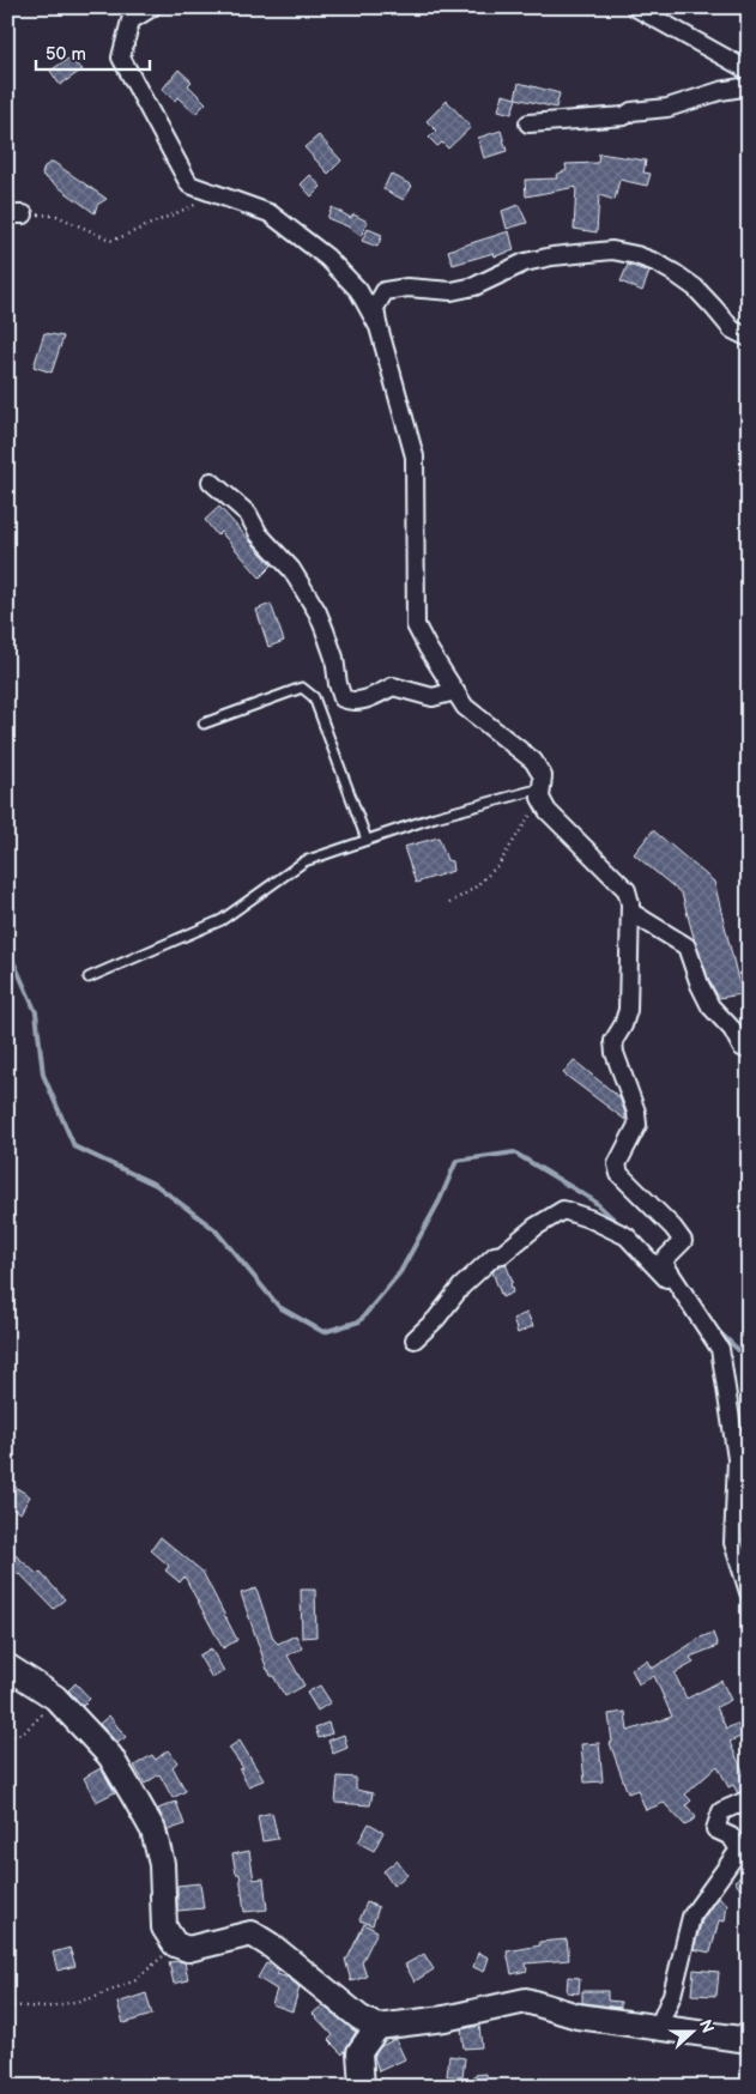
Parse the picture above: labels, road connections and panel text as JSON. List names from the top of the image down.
{
  "scale_bar": "50 m",
  "north": "right"
}
